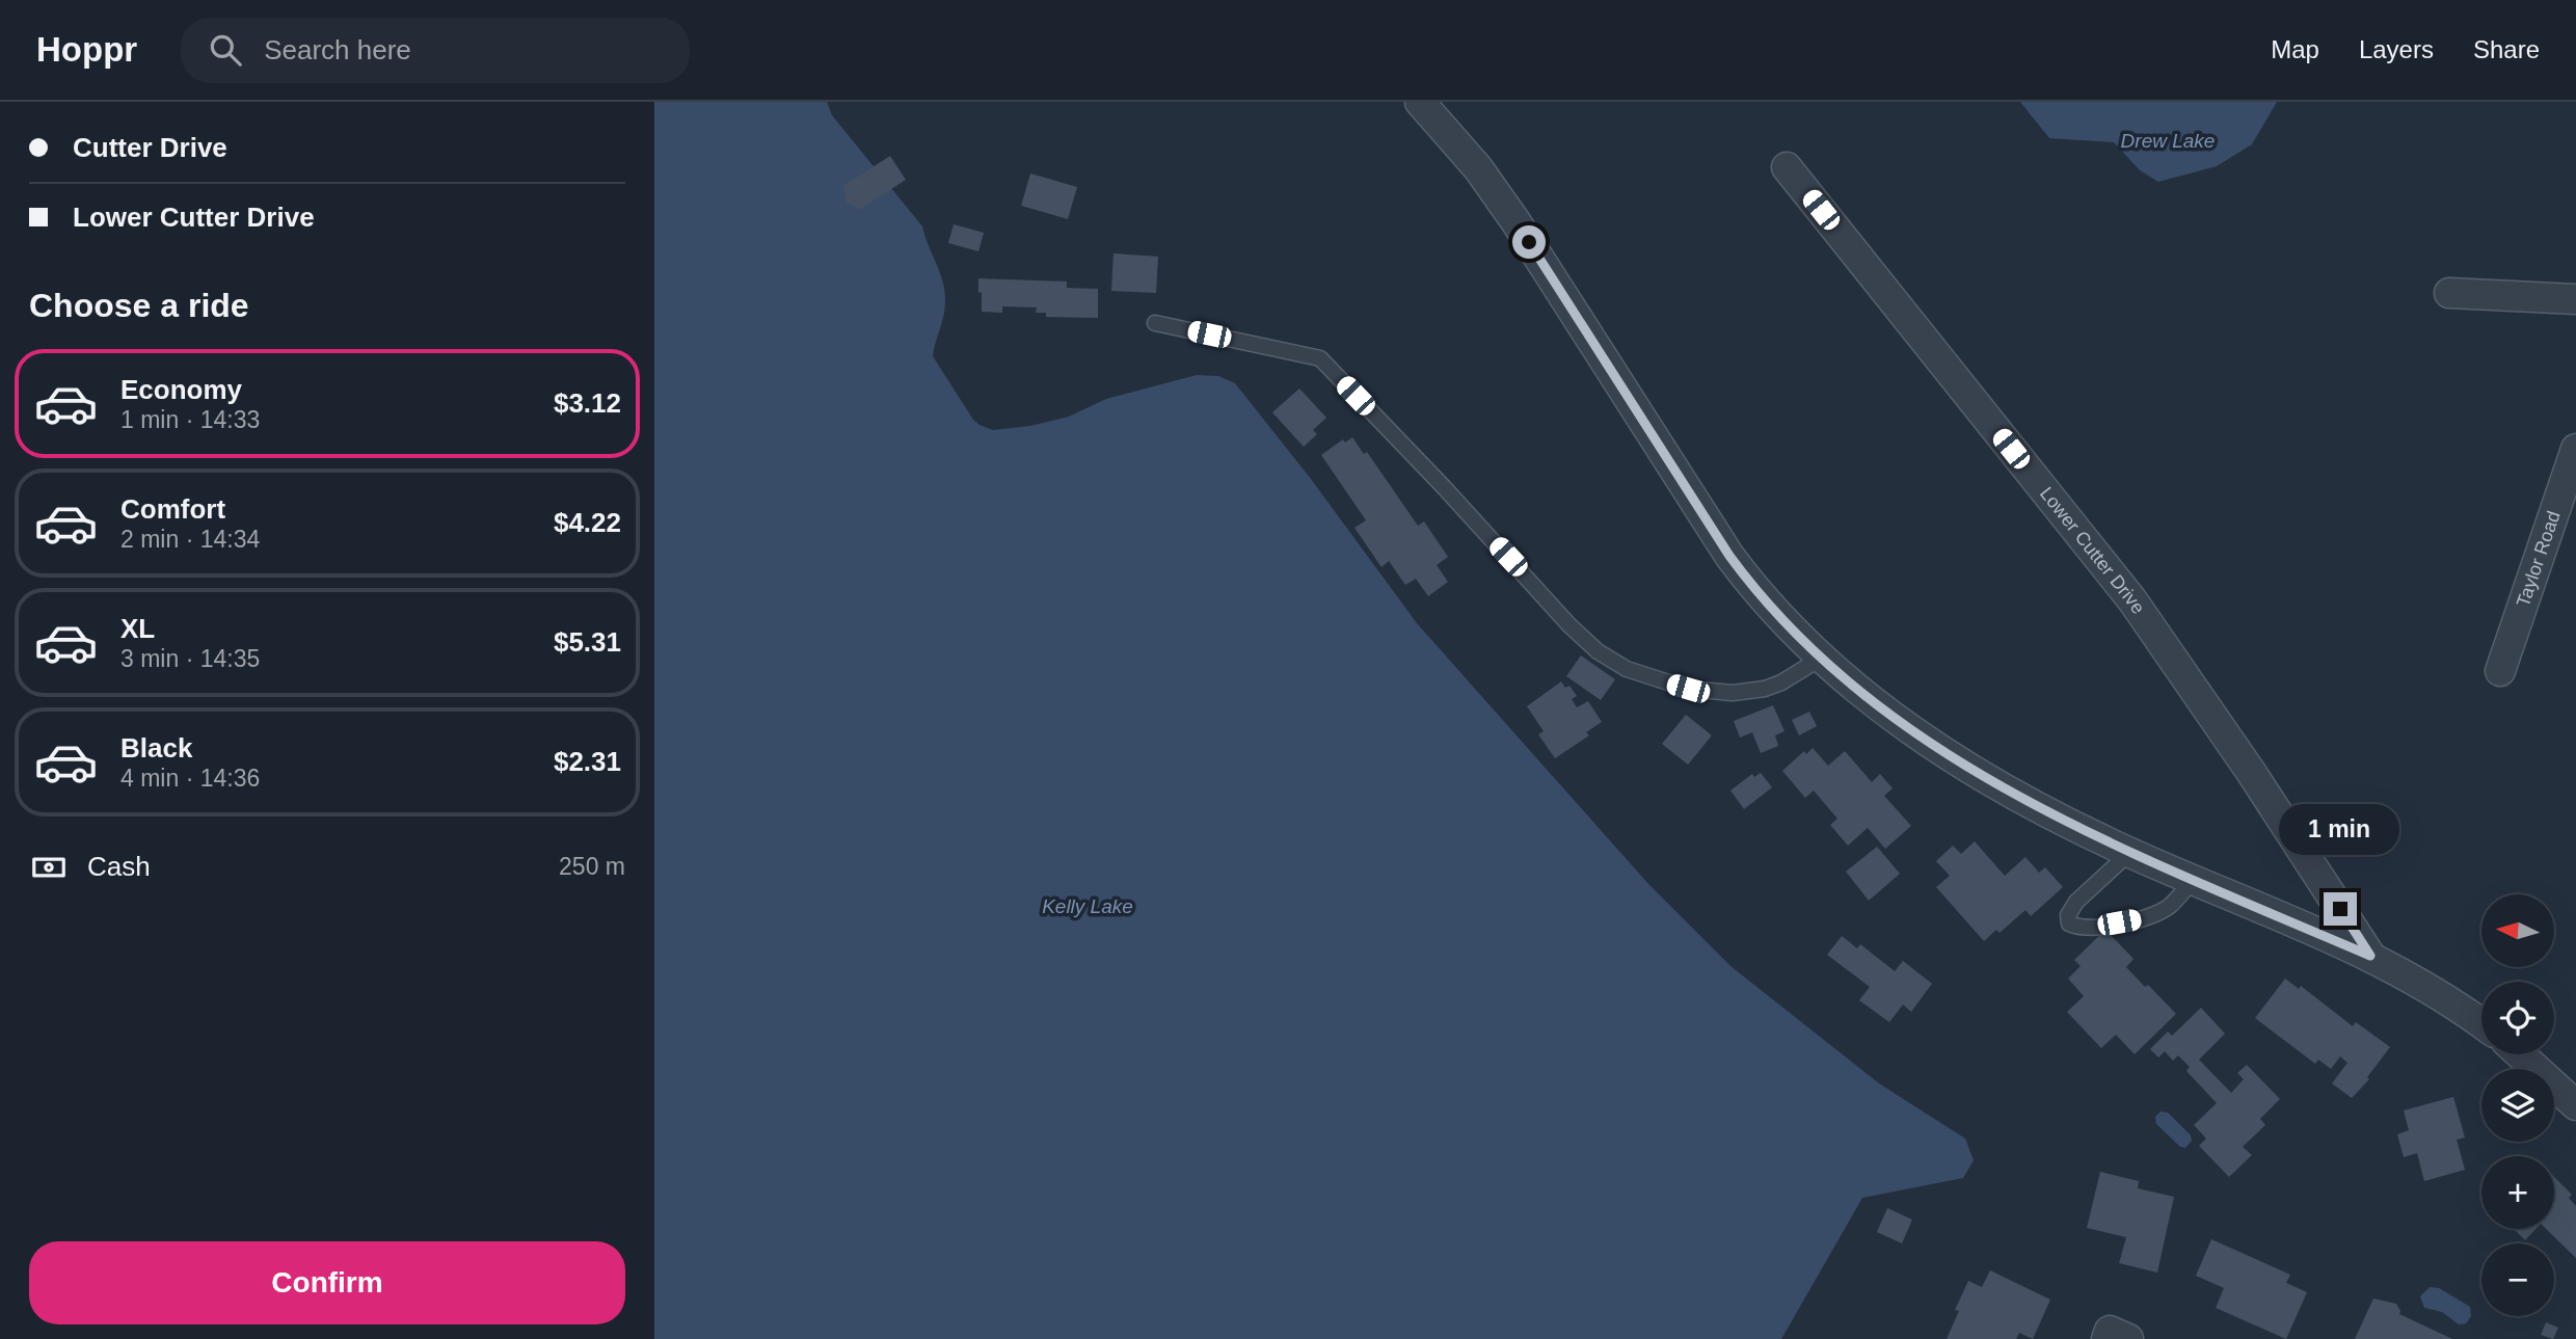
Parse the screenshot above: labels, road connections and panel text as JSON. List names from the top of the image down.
{
  "streets": {
    "street": ["Lower Cutter Drive", "Taylor Road"]
  },
  "water": ["Drew Lake", "Kelly Lake"],
  "north": "left",
  "page": {
    "header": "Hoppr",
    "search": "Search here",
    "nav": ["Map", "Layers", "Share"],
    "banner": ["Cutter Drive", "Lower Cutter Drive"],
    "heading": "Choose a ride",
    "list": [
      {
        "name": "Economy",
        "note": "1 min · 14:33",
        "value": "$3.12"
      },
      {
        "name": "Comfort",
        "note": "2 min · 14:34",
        "value": "$4.22"
      },
      {
        "name": "XL",
        "note": "3 min · 14:35",
        "value": "$5.31"
      },
      {
        "name": "Black",
        "note": "4 min · 14:36",
        "value": "$2.31"
      }
    ],
    "bubble": "1 min",
    "pay": ["Cash", "250 m"],
    "map_buttons": ["+", "−"],
    "buttons": "Confirm"
  }
}
